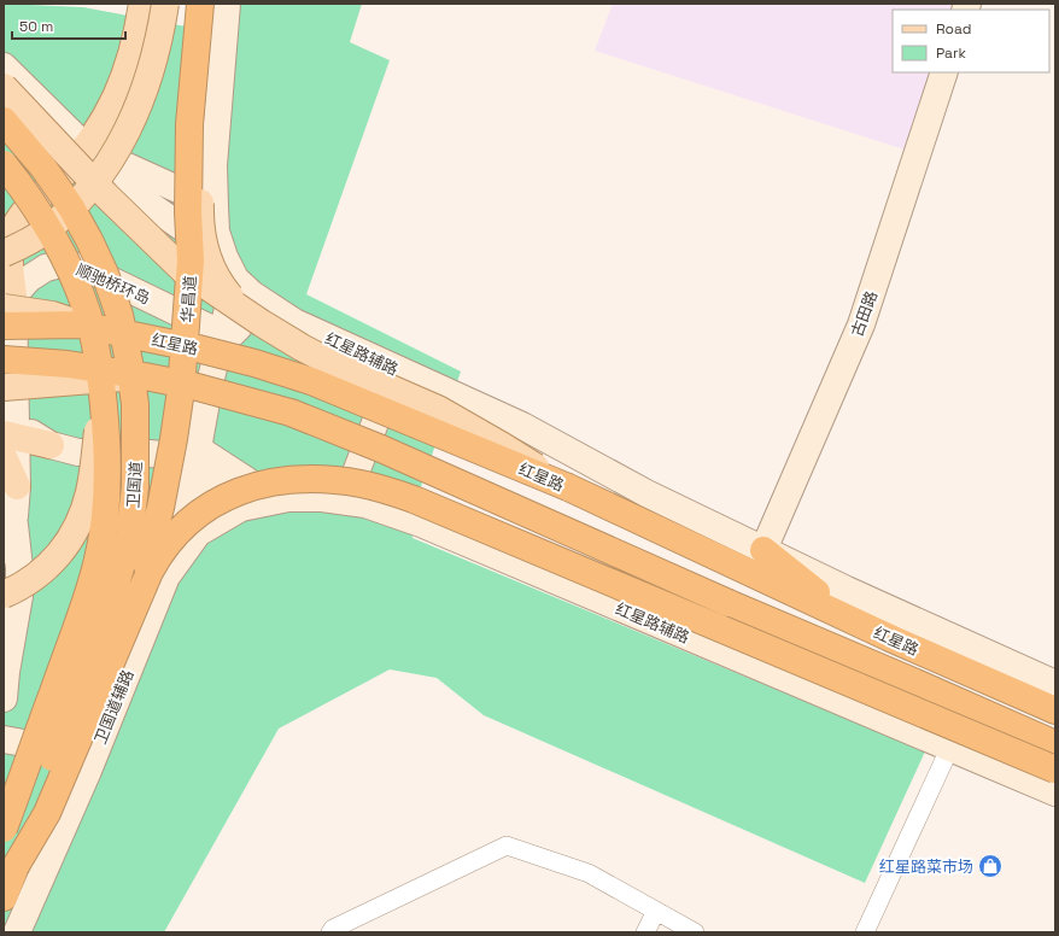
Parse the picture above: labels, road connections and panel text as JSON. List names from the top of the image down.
{
  "streets": {
    "highway": ["华昌道", "红星路", "卫国道"],
    "street": [
      "顺驰桥环岛",
      "古田路",
      "红星路辅路",
      "卫国道辅路"
    ]
  },
  "crossings": [
    ["顺驰桥环岛", "红星路辅路"],
    ["华昌道", "卫国道"],
    ["古田路", "红星路辅路"],
    ["红星路辅路", "卫国道辅路"]
  ],
  "places": {
    "shop": ["红星路菜市场"]
  },
  "legend": ["Road", "Park"],
  "scale_bar": "50 m"
}
